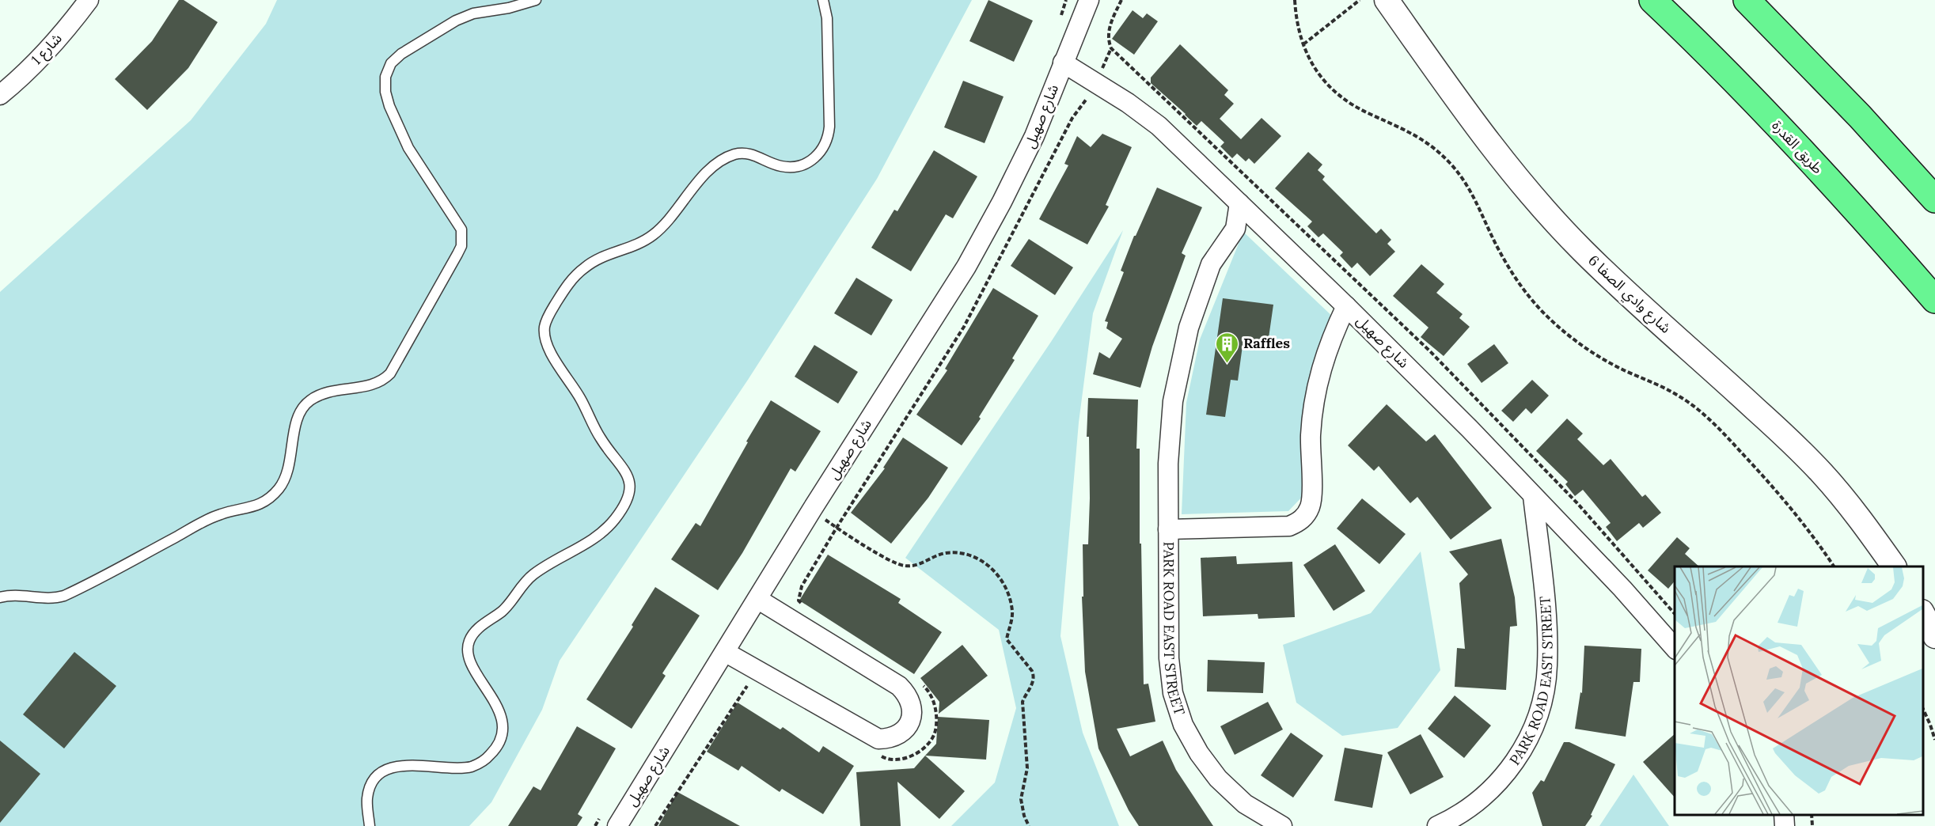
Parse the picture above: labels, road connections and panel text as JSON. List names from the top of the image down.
{
  "streets": {
    "main road": ["طريق القدرة"],
    "street": [
      "شارع 1",
      "شارع صهيل",
      "شارع وادي الصفا 6",
      "PARK ROAD EAST STREET"
    ]
  },
  "crossings": [
    ["شارع صهيل", "PARK ROAD EAST STREET"]
  ],
  "places": {
    "building": ["Raffles"]
  }
}
